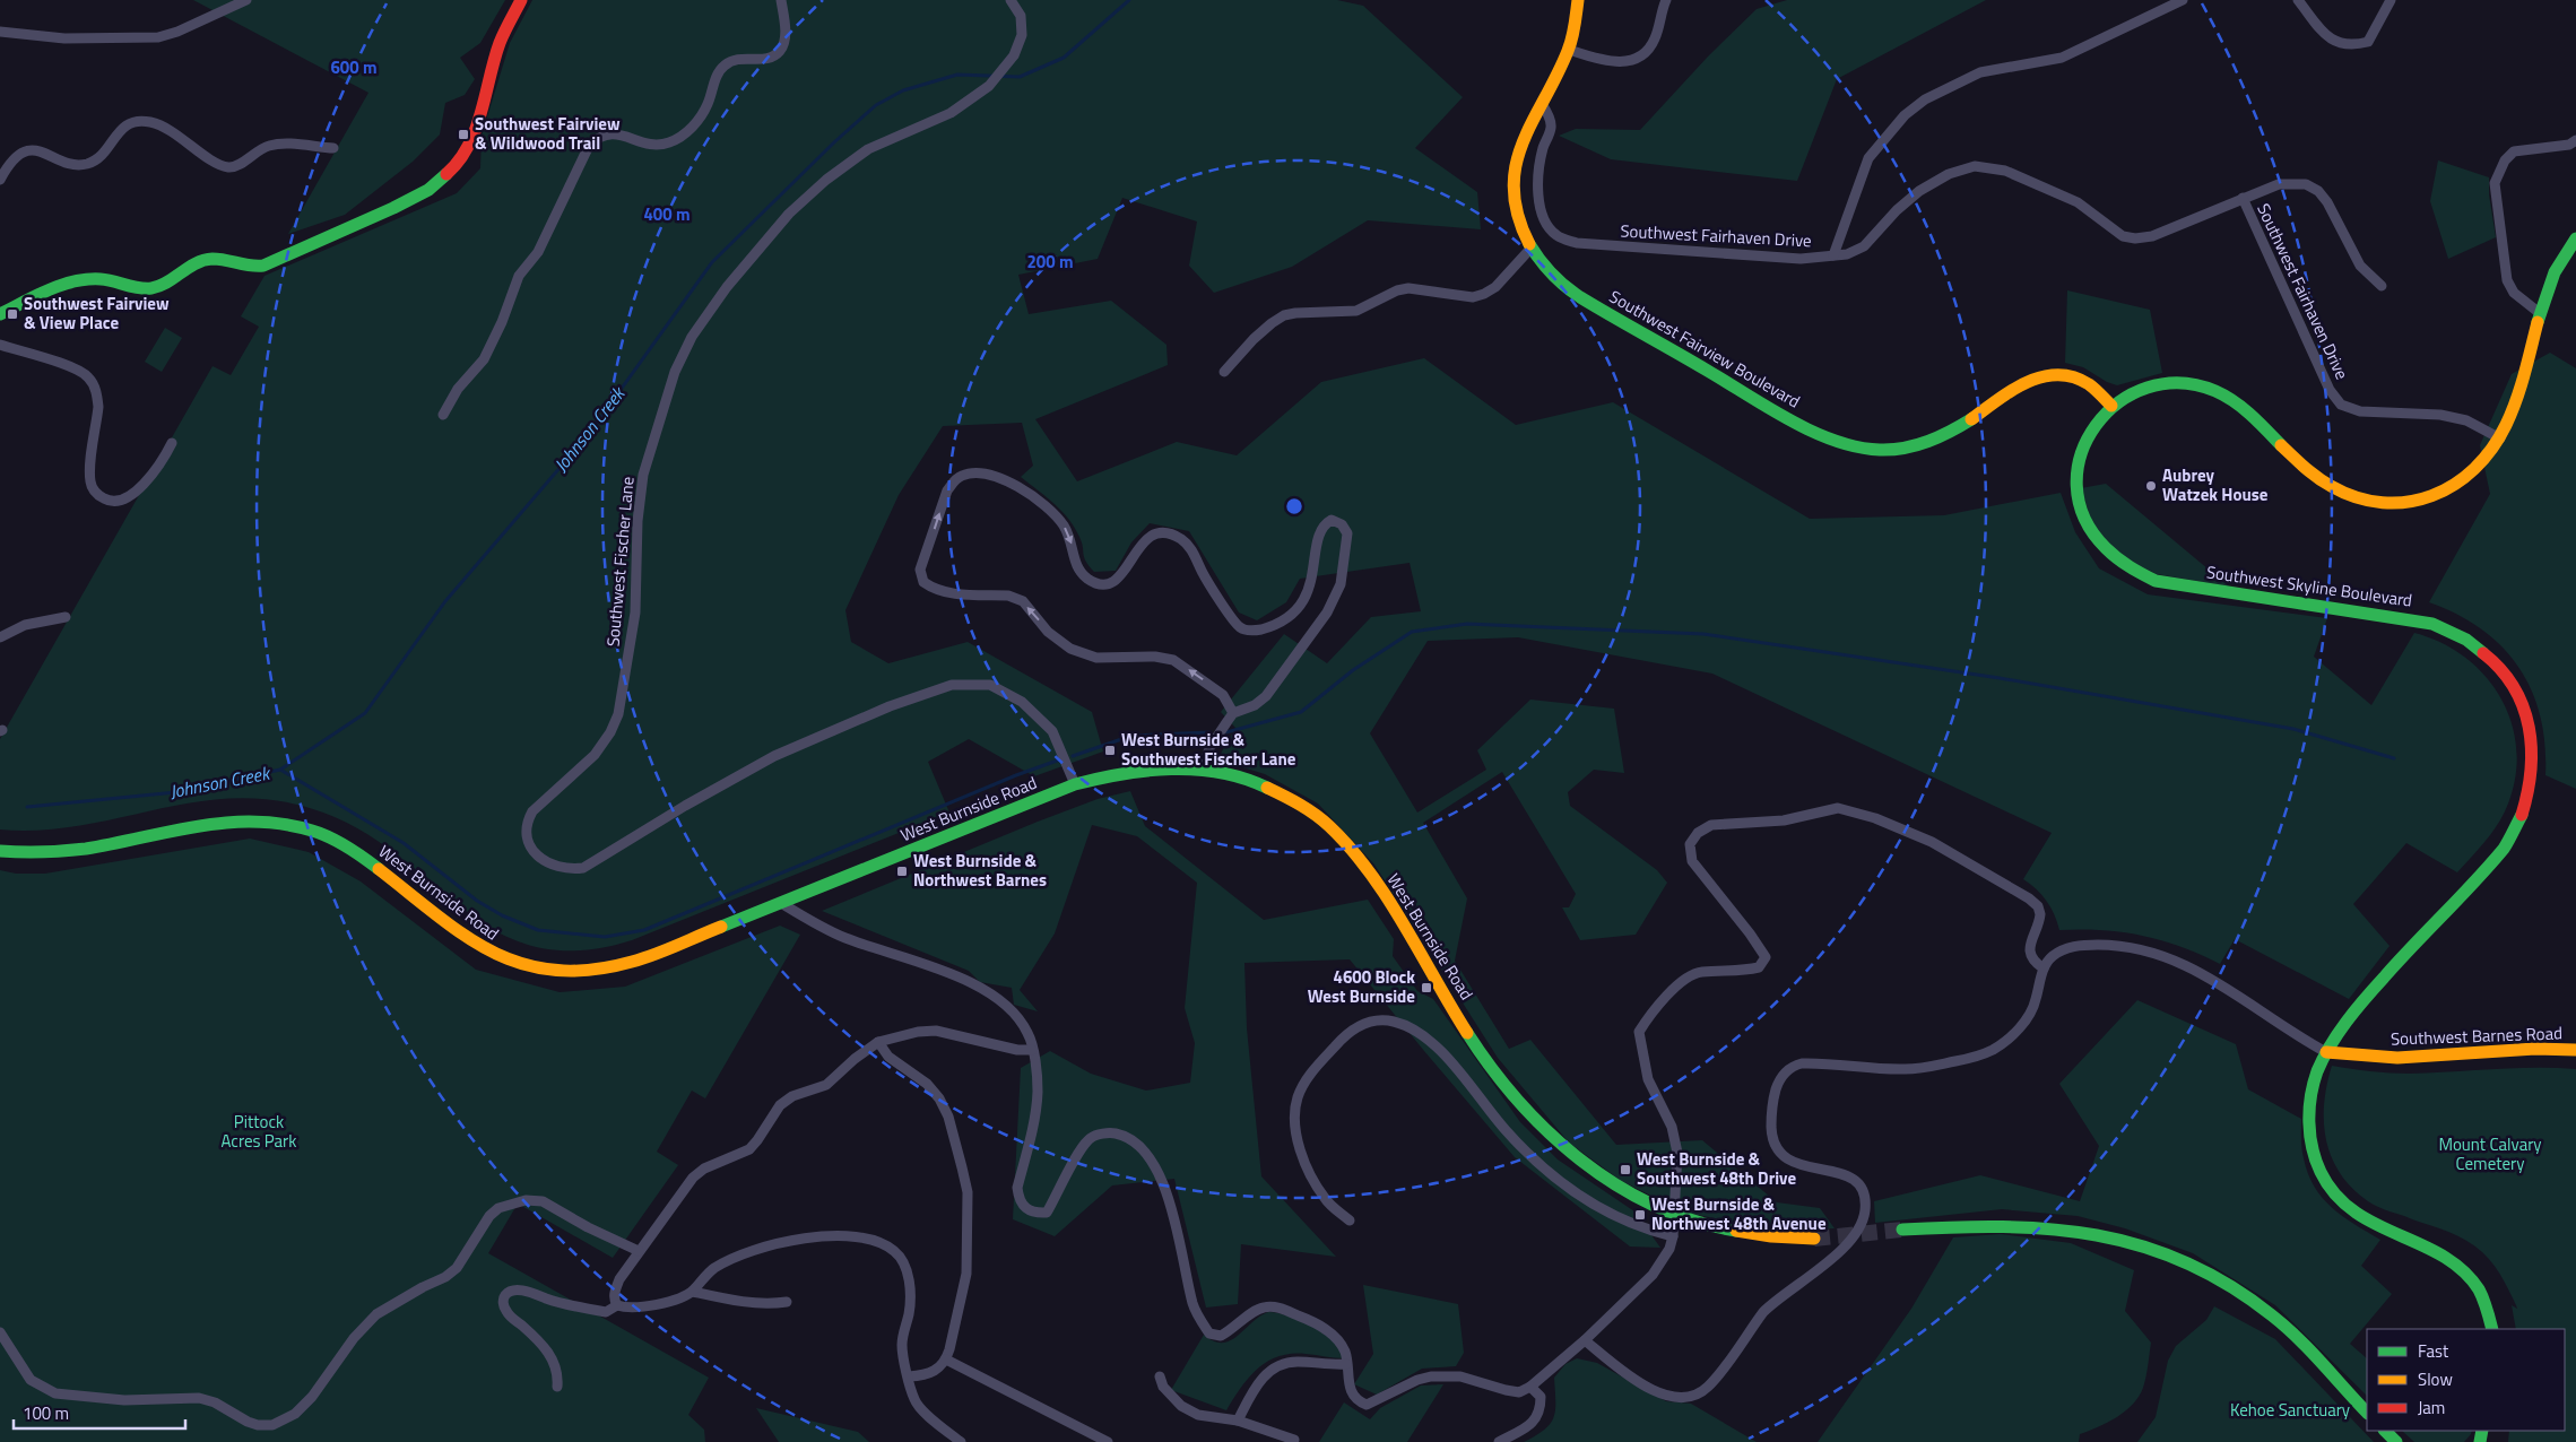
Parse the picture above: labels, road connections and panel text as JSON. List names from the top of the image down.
{
  "streets": {
    "main road": [
      "Southwest Fairview Boulevard",
      "Southwest Skyline Boulevard",
      "West Burnside Road",
      "Southwest Barnes Road"
    ],
    "street": ["Southwest Fairhaven Drive", "Southwest Fischer Lane"]
  },
  "crossings": [
    ["Southwest Fairhaven Drive", "Southwest Fairview Boulevard"],
    ["Southwest Fairhaven Drive", "Southwest Skyline Boulevard"],
    ["Southwest Fairview Boulevard", "Southwest Skyline Boulevard"],
    ["Southwest Fischer Lane", "West Burnside Road"],
    ["Southwest Skyline Boulevard", "Southwest Barnes Road"]
  ],
  "water": ["Johnson Creek"],
  "parks": ["Pittock Acres Park", "Mount Calvary Cemetery", "Kehoe Sanctuary"],
  "places": {
    "transit": [
      "Southwest Fairview & Wildwood Trail",
      "Southwest Fairview & View Place",
      "West Burnside & Southwest Fischer Lane",
      "West Burnside & Northwest Barnes",
      "4600 Block West Burnside",
      "West Burnside & Southwest 48th Drive",
      "West Burnside & Northwest 48th Avenue"
    ],
    "other": ["Aubrey Watzek House"]
  },
  "legend": ["Fast", "Slow", "Jam"],
  "scale_bar": "100 m",
  "rings": ["600 m", "400 m", "200 m"]
}
